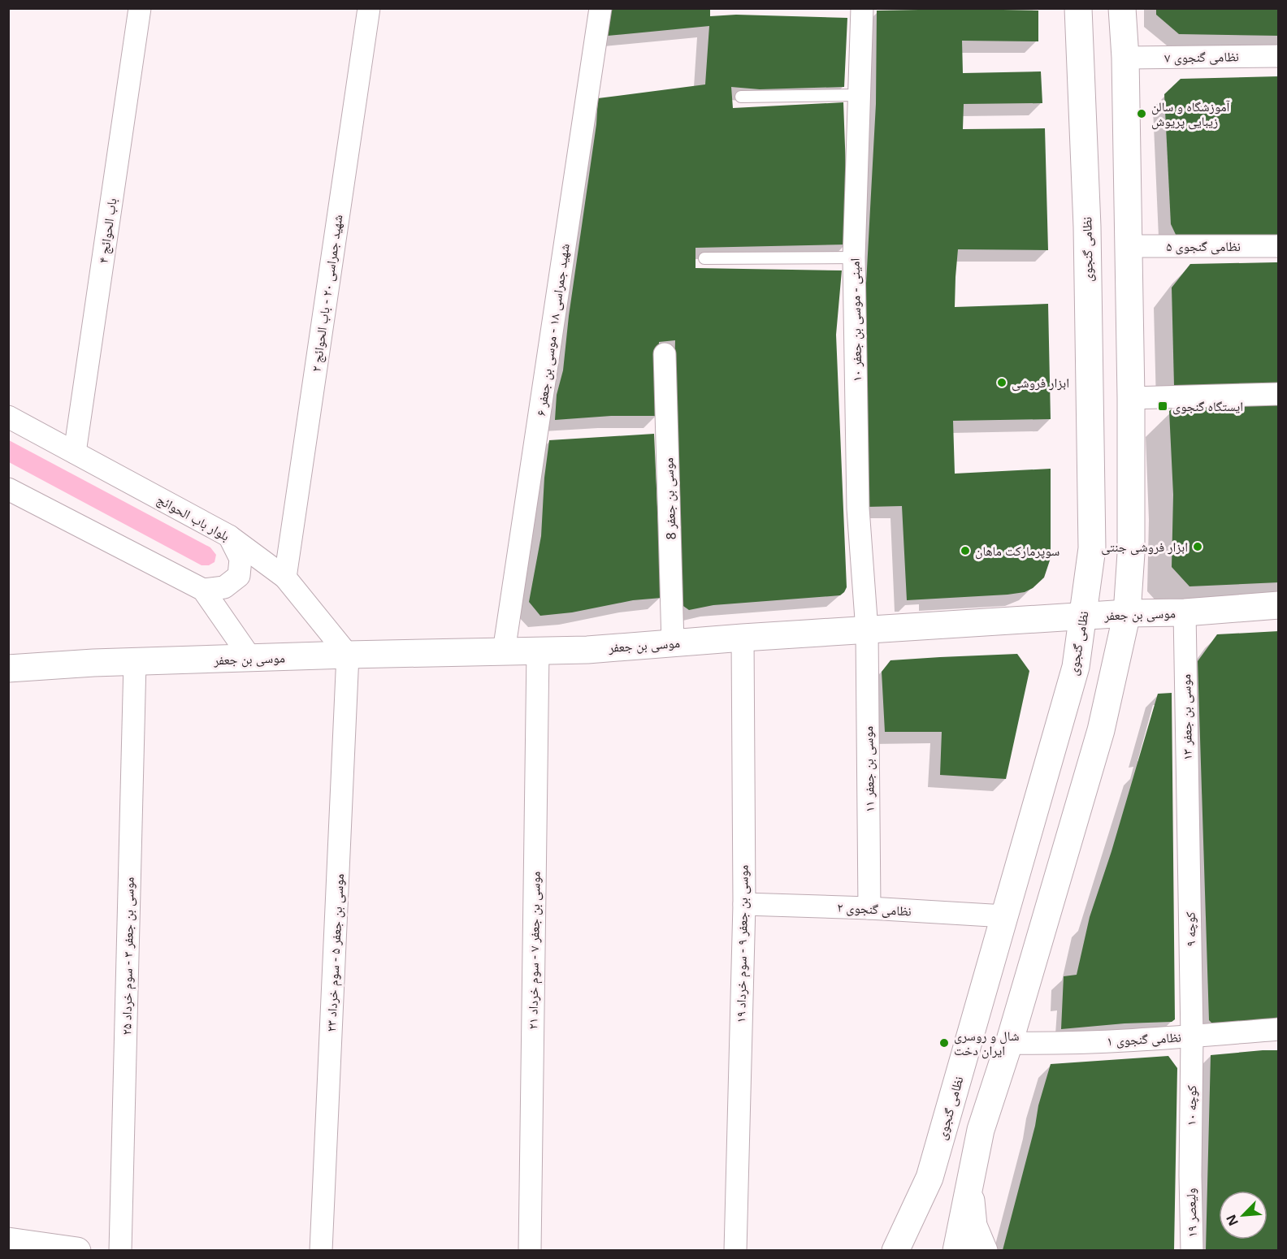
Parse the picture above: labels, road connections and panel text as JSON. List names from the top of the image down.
{
  "streets": {
    "street": [
      "نظامی گنجوی ۷",
      "باب الحوائج ۴",
      "نظامی گنجوی ۵",
      "نظامی گنجوی",
      "شهید جمراسی ۲۰ - باب الحوائج ۲",
      "امینی - موسی بن جعفر ۱۰",
      "شهید جمراسی ۱۸ - موسی بن جعفر ۶",
      "موسی بن جعفر 8",
      "بلوار باب الحوائج",
      "موسی بن جعفر",
      "موسی بن جعفر ۱۳",
      "موسی بن جعفر ۱۱",
      "نظامی گنجوی ۲",
      "کوچه ۹",
      "موسی بن جعفر ۹ - سوم خرداد ۱۹",
      "موسی بن جعفر ۷ - سوم خرداد ۲۱",
      "موسی بن جعفر ۵ - سوم خرداد ۲۳",
      "موسی بن جعفر ۳ - سوم خرداد ۲۵",
      "نظامی گنجوی ۱",
      "کوچه ۱۰",
      "ولیعصر ۱۹"
    ]
  },
  "crossings": [
    ["باب الحوائج ۴", "بلوار باب الحوائج"],
    ["نظامی گنجوی", "موسی بن جعفر"],
    ["نظامی گنجوی", "نظامی گنجوی ۲"],
    ["شهید جمراسی ۲۰ - باب الحوائج ۲", "بلوار باب الحوائج"],
    ["امینی - موسی بن جعفر ۱۰", "موسی بن جعفر"],
    ["امینی - موسی بن جعفر ۱۰", "موسی بن جعفر ۱۱"],
    ["شهید جمراسی ۱۸ - موسی بن جعفر ۶", "موسی بن جعفر"],
    ["موسی بن جعفر 8", "موسی بن جعفر"],
    ["بلوار باب الحوائج", "موسی بن جعفر"],
    ["بلوار باب الحوائج", "موسی بن جعفر ۵ - سوم خرداد ۲۳"],
    ["موسی بن جعفر", "موسی بن جعفر ۱۳"],
    ["موسی بن جعفر", "موسی بن جعفر ۱۱"],
    ["موسی بن جعفر", "موسی بن جعفر ۹ - سوم خرداد ۱۹"],
    ["موسی بن جعفر", "موسی بن جعفر ۷ - سوم خرداد ۲۱"],
    ["موسی بن جعفر", "موسی بن جعفر ۵ - سوم خرداد ۲۳"],
    ["موسی بن جعفر", "موسی بن جعفر ۳ - سوم خرداد ۲۵"],
    ["موسی بن جعفر ۱۳", "کوچه ۹"],
    ["موسی بن جعفر ۱۱", "نظامی گنجوی ۲"],
    ["نظامی گنجوی ۲", "موسی بن جعفر ۹ - سوم خرداد ۱۹"],
    ["کوچه ۹", "نظامی گنجوی ۱"],
    ["کوچه ۹", "کوچه ۱۰"],
    ["نظامی گنجوی ۱", "کوچه ۱۰"],
    ["کوچه ۱۰", "ولیعصر ۱۹"]
  ],
  "places": {
    "other": [
      "آموزشگاه و سالن زیبایی پریوش",
      "ابزار فروشی",
      "ابزار فروشی جنتی",
      "سوپرمارکت ماهان",
      "شال و روسری ایران دخت"
    ],
    "transit": ["ایستگاه گنجوی"]
  },
  "north": "bottom left"
}
